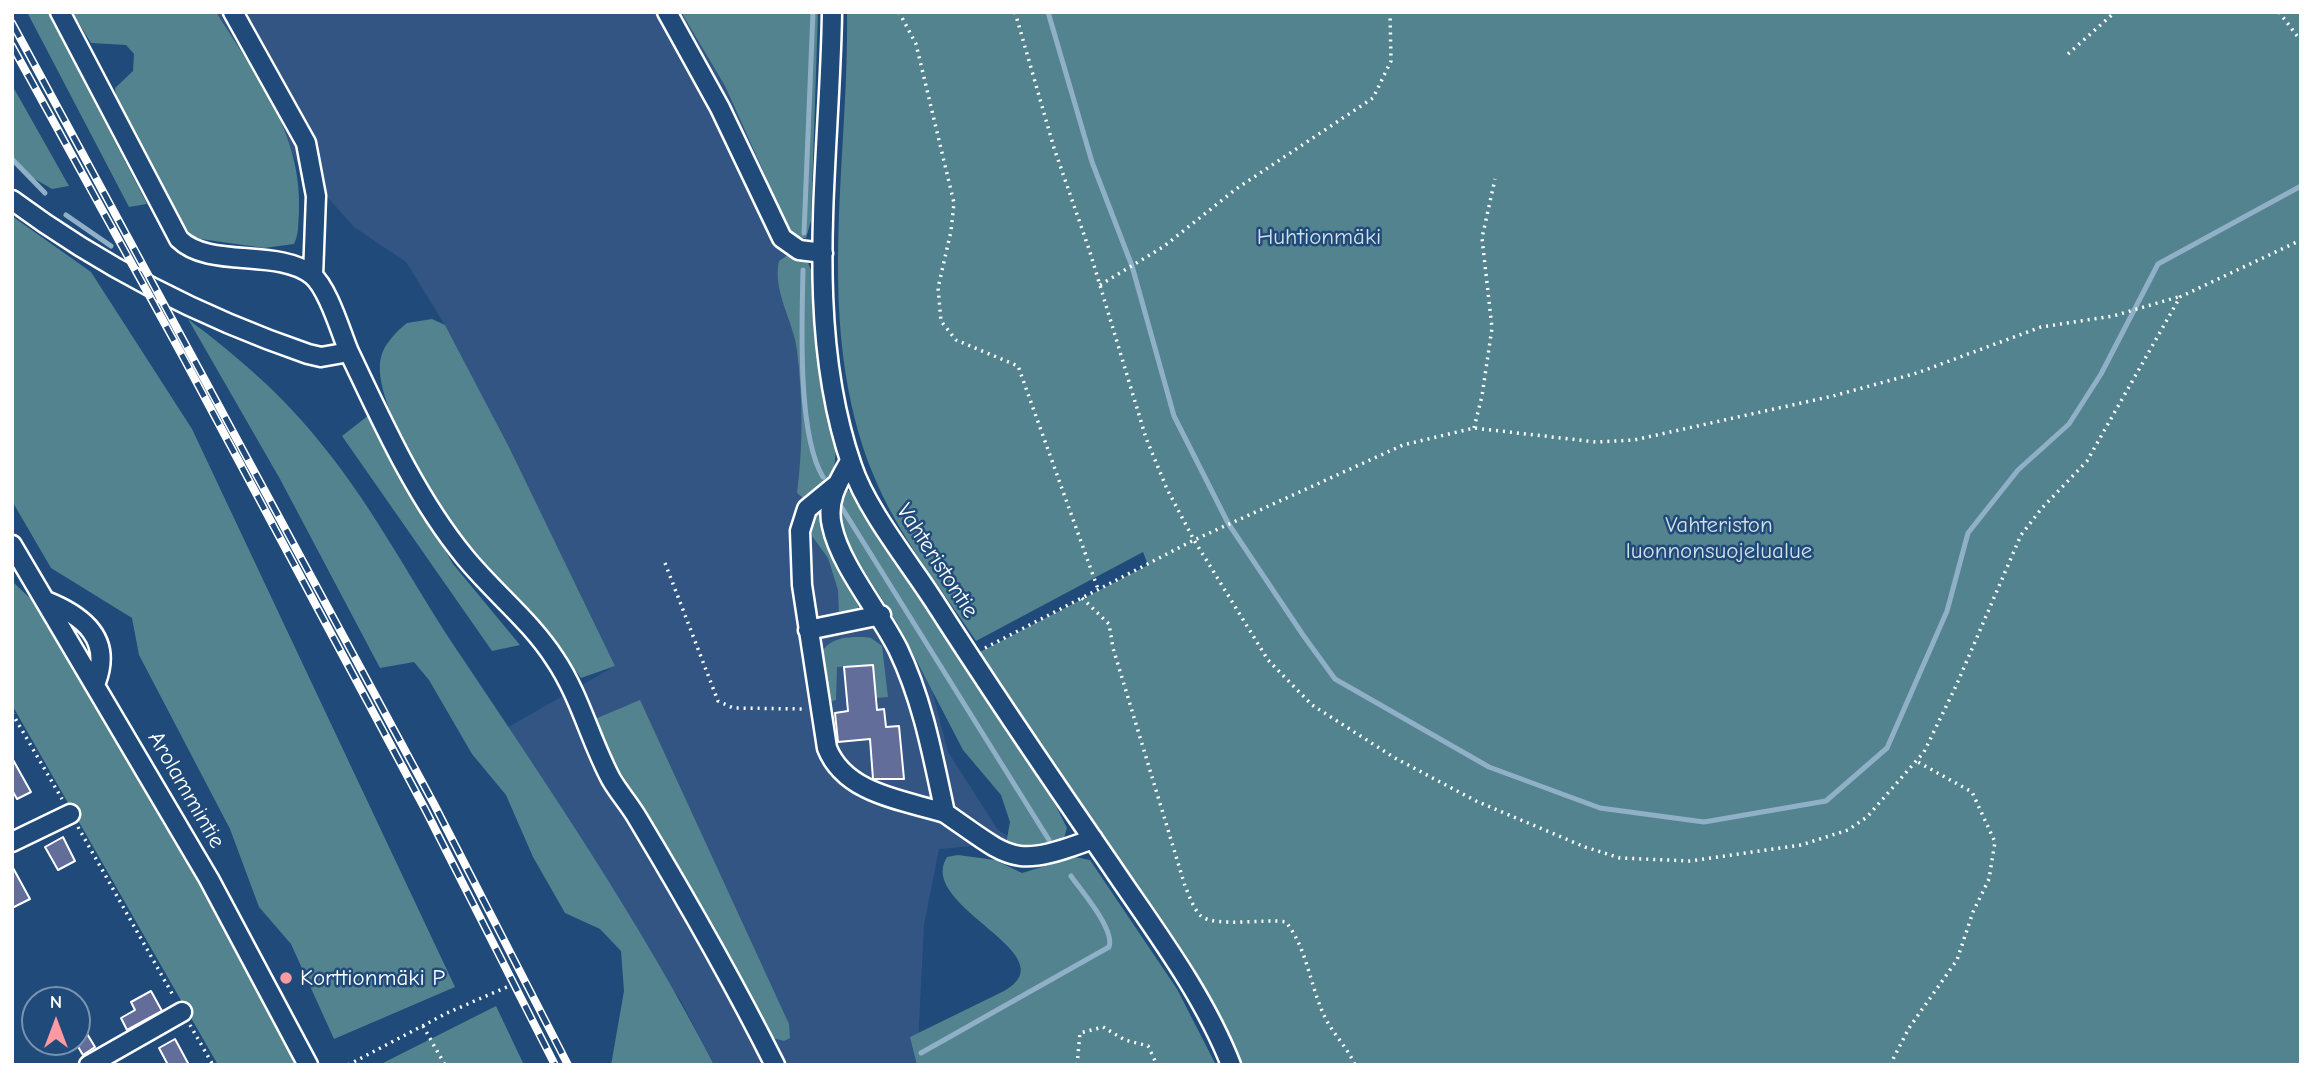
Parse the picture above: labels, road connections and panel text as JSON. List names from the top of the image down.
{
  "streets": {
    "street": ["Vahteristontie", "Arolammintie"]
  },
  "parks": ["Huhtionmäki", "Vahteriston luonnonsuojelualue"],
  "places": ["Korttionmäki P"],
  "north": "top"
}
